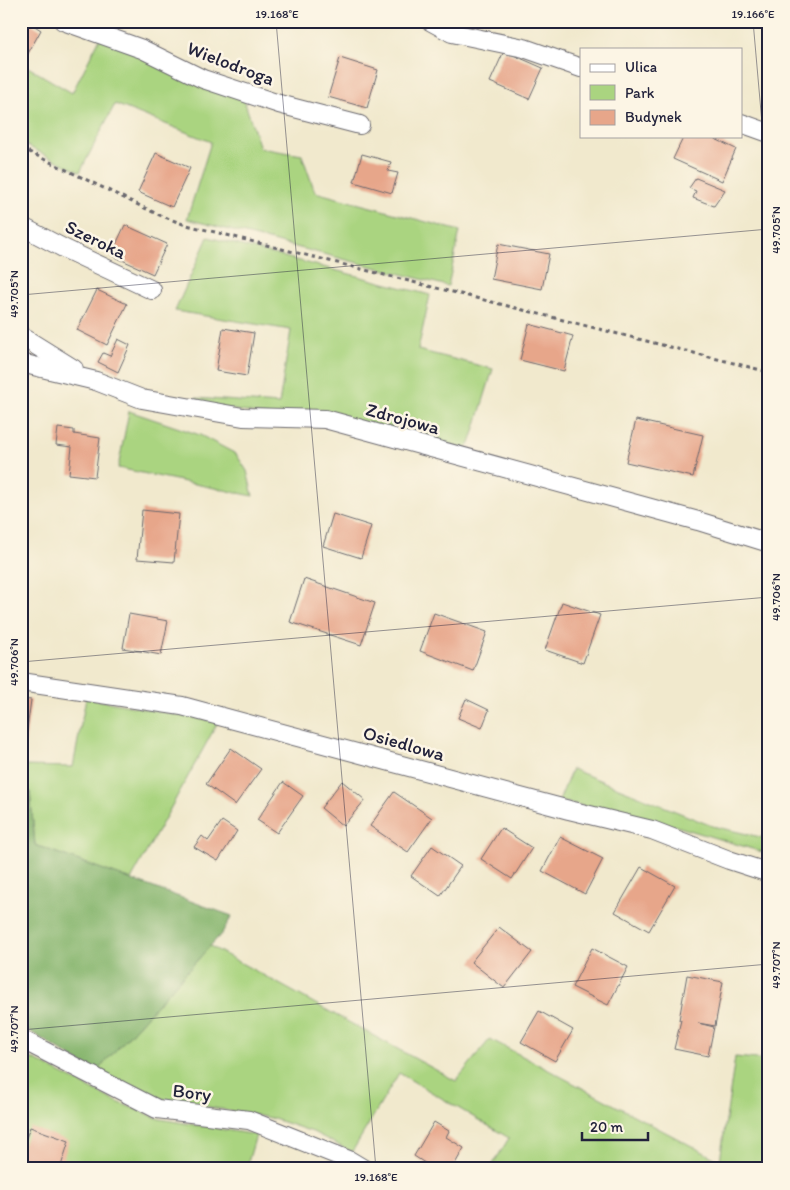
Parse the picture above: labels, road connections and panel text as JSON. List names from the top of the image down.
{
  "streets": {
    "street": [
      "Wielodroga",
      "Szeroka",
      "Zdrojowa",
      "Osiedlowa",
      "Bory"
    ]
  },
  "legend": ["Ulica", "Park", "Budynek"],
  "scale_bar": "20 m",
  "coordinates": [
    "19.168°E",
    "19.166°E",
    "49.705°N",
    "49.706°N",
    "49.707°N"
  ]
}
